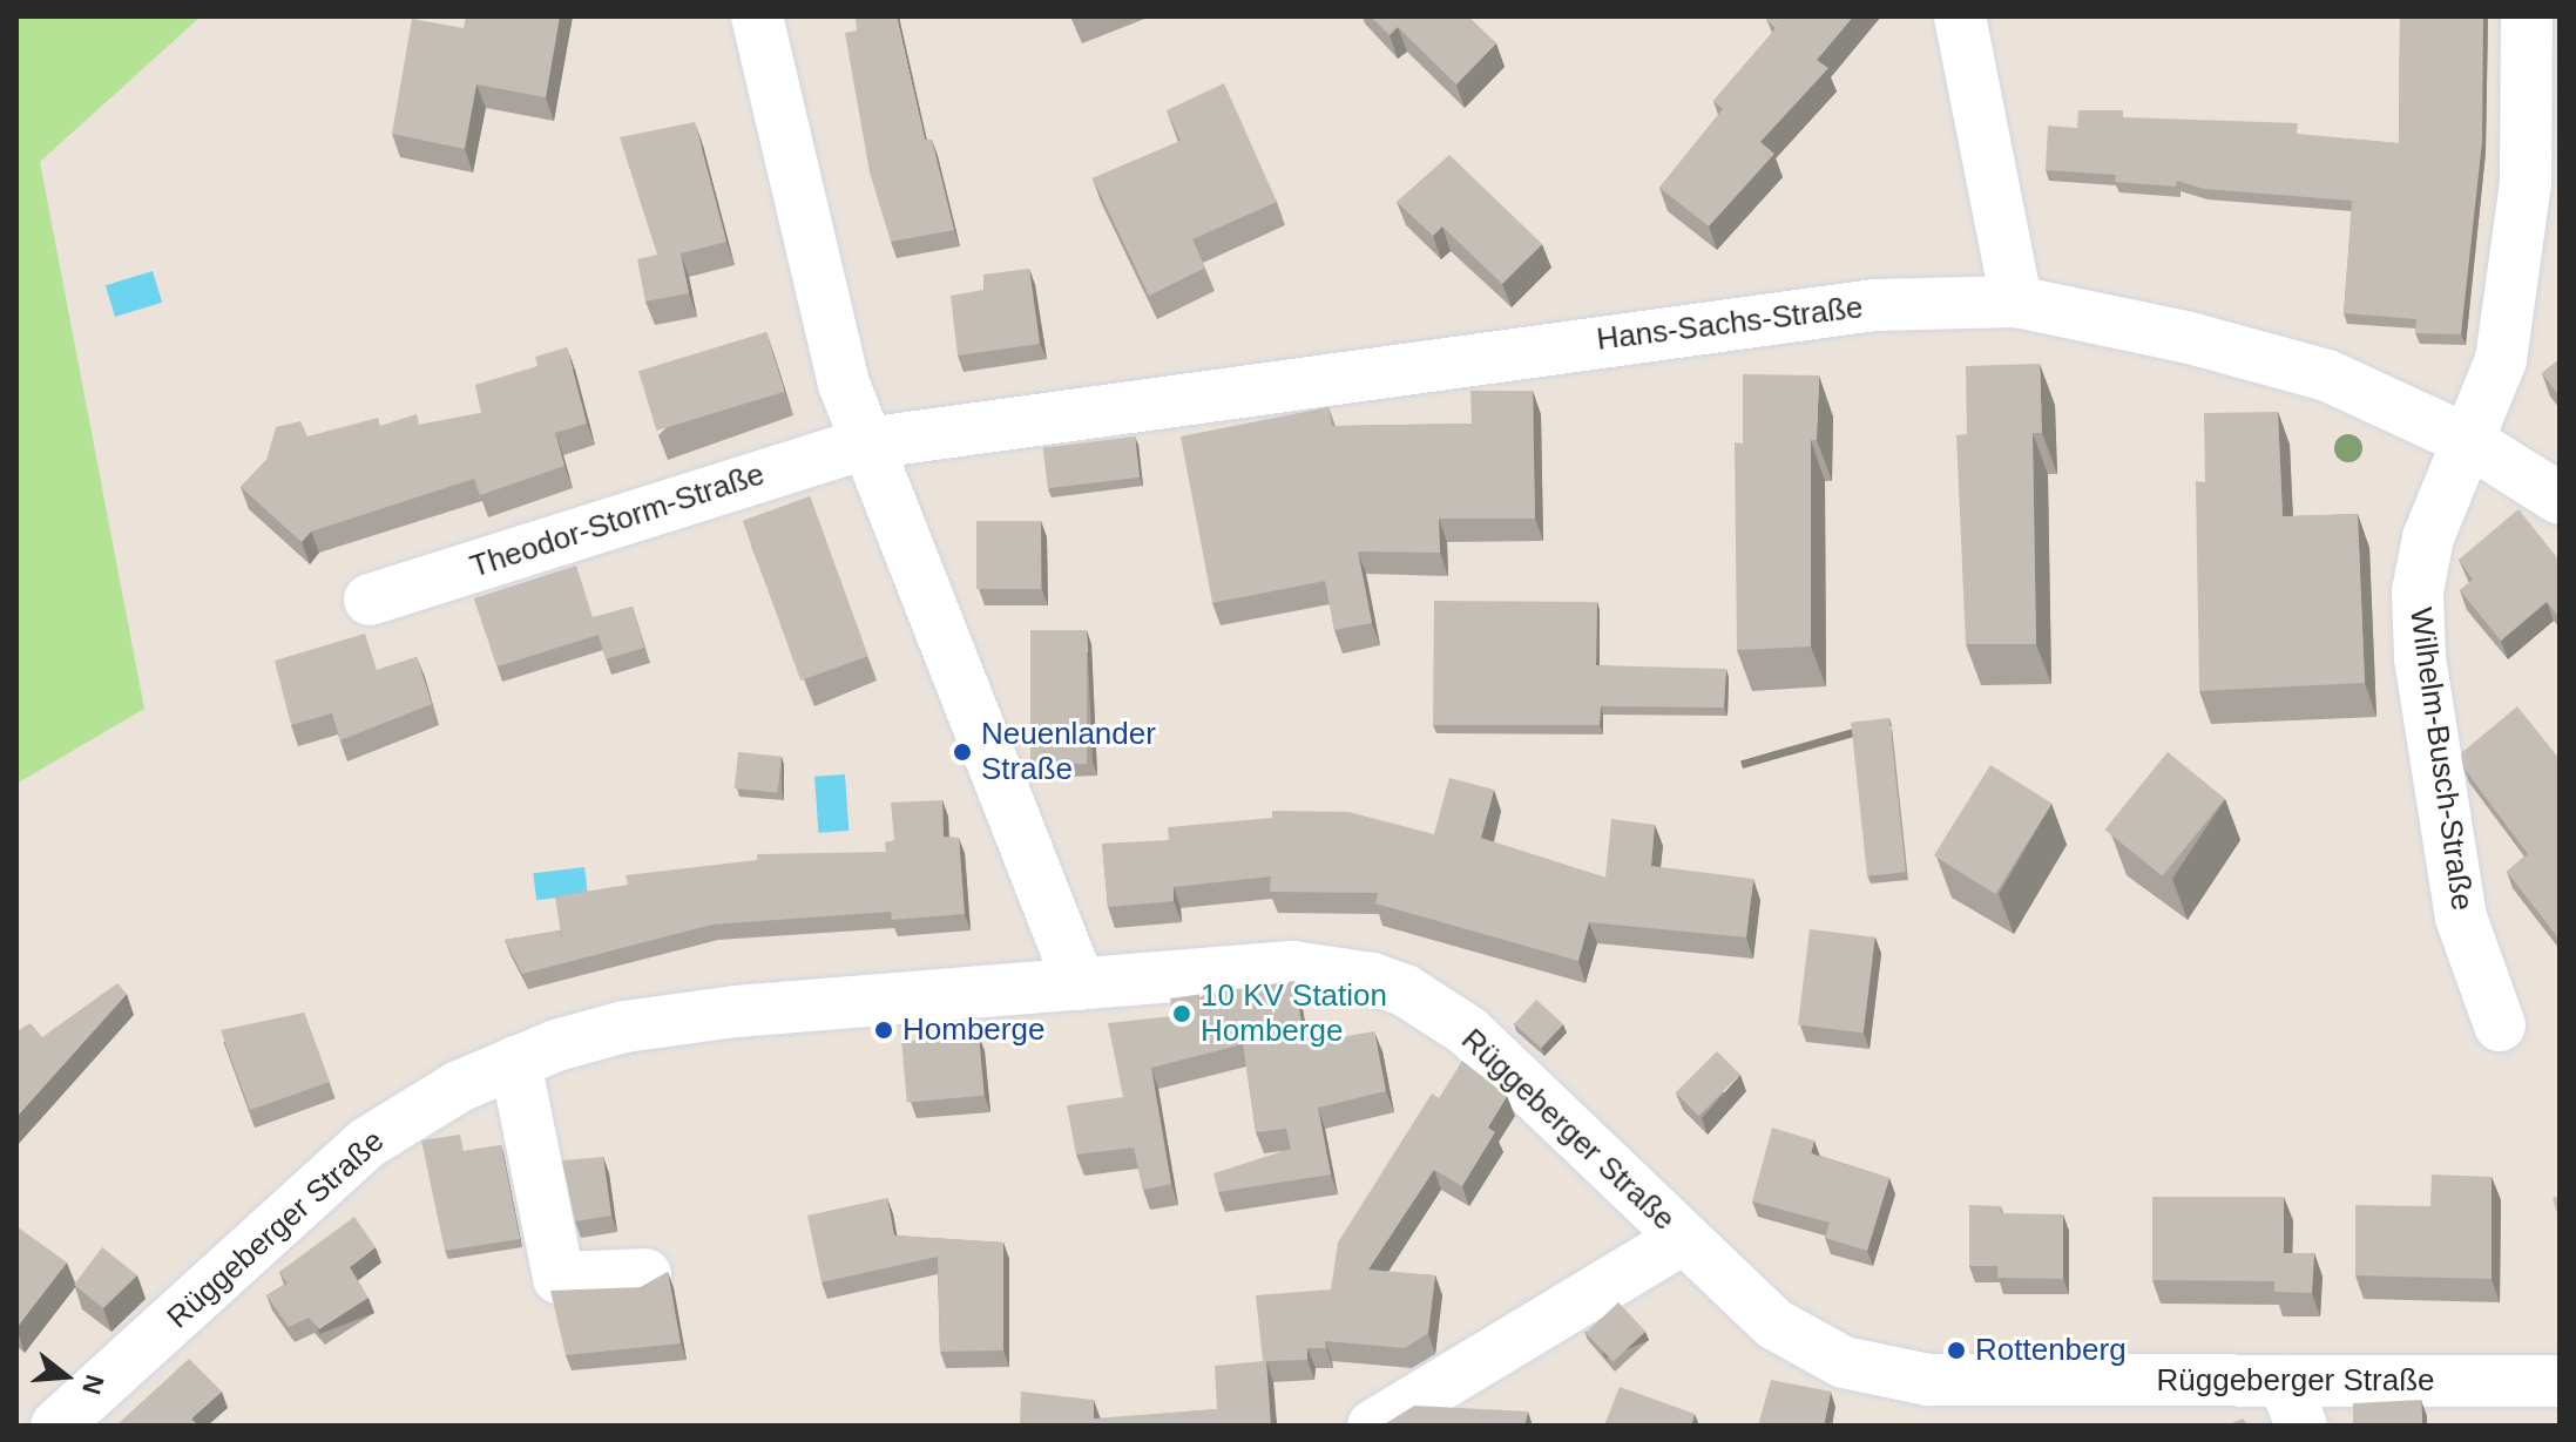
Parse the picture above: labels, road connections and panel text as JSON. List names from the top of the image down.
{
  "streets": {
    "street": [
      "Hans-Sachs-Straße",
      "Theodor-Storm-Straße",
      "Wilhelm-Busch-Straße",
      "Rüggeberger Straße"
    ]
  },
  "crossings": [
    ["Hans-Sachs-Straße", "Theodor-Storm-Straße"],
    ["Hans-Sachs-Straße", "Wilhelm-Busch-Straße"]
  ],
  "places": [
    "Neuenlander Straße",
    "10 KV Station Homberge",
    "Homberge",
    "Rottenberg"
  ],
  "north": "right"
}
